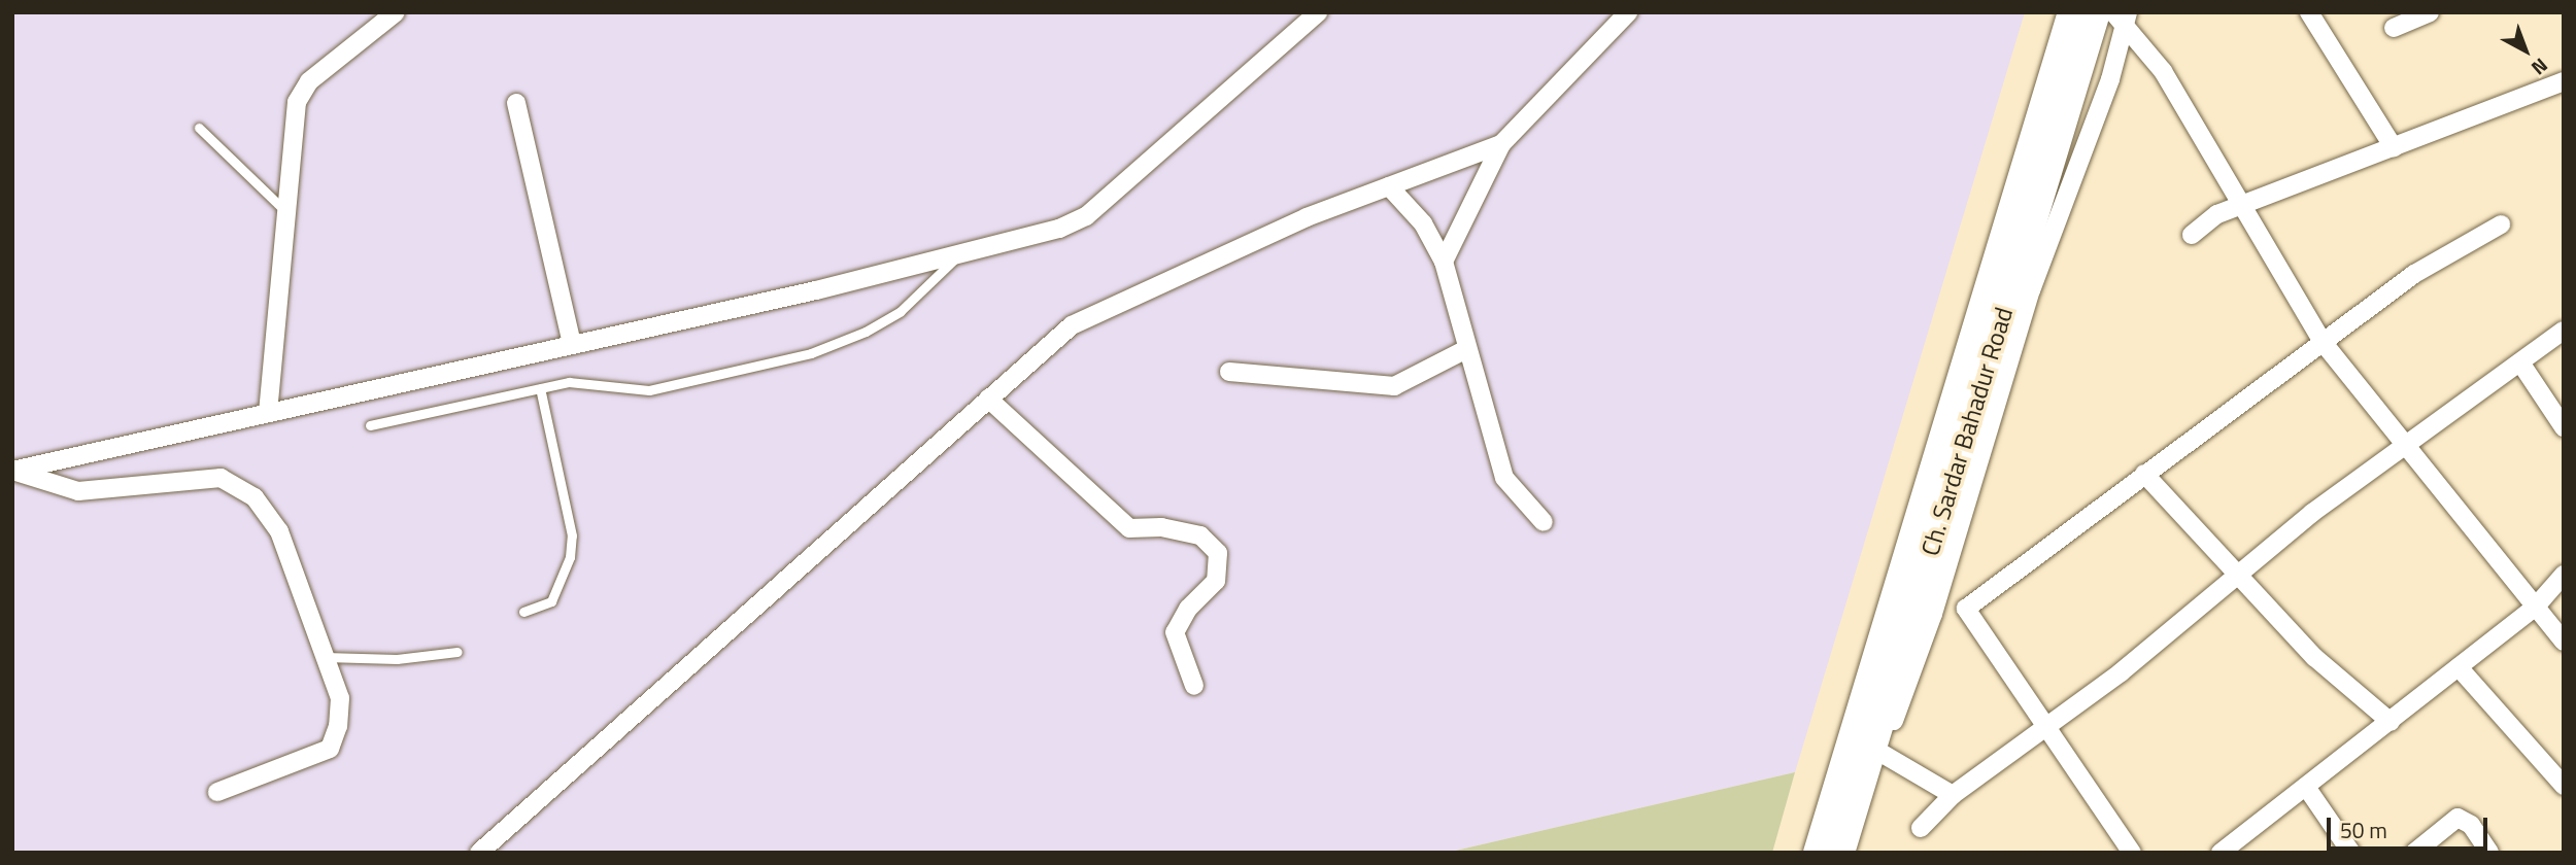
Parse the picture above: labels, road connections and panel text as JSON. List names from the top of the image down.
{
  "streets": {
    "main road": ["Ch. Sardar Bahadur Road"]
  },
  "scale_bar": "50 m",
  "north": "bottom right"
}
